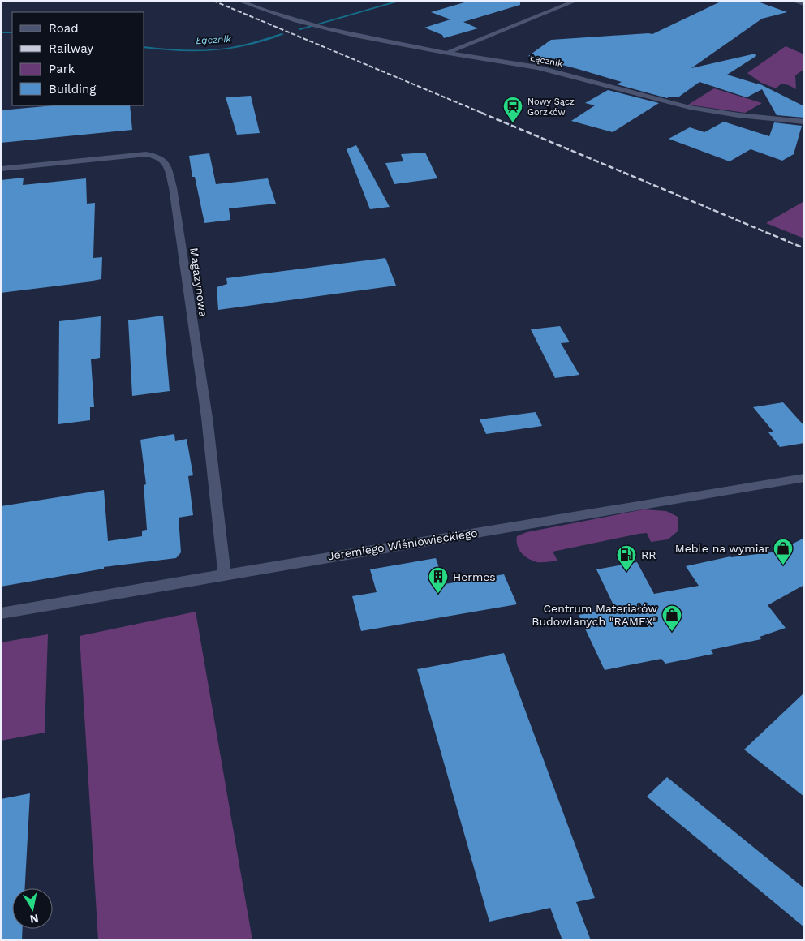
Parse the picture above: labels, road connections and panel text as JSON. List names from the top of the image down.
{
  "streets": {
    "street": ["Łącznik", "Magazynowa", "Jeremiego Wiśniowieckiego"]
  },
  "crossings": [
    ["Magazynowa", "Jeremiego Wiśniowieckiego"]
  ],
  "water": ["Łącznik"],
  "places": {
    "station": ["Nowy Sącz Gorzków"],
    "shop": ["Meble na wymiar", "Centrum Materiałów Budowlanych \"RAMEX\""],
    "fuel station": ["RR"],
    "building": ["Hermes"]
  },
  "legend": [
    "Road",
    "Railway",
    "Park",
    "Building"
  ],
  "north": "bottom"
}
